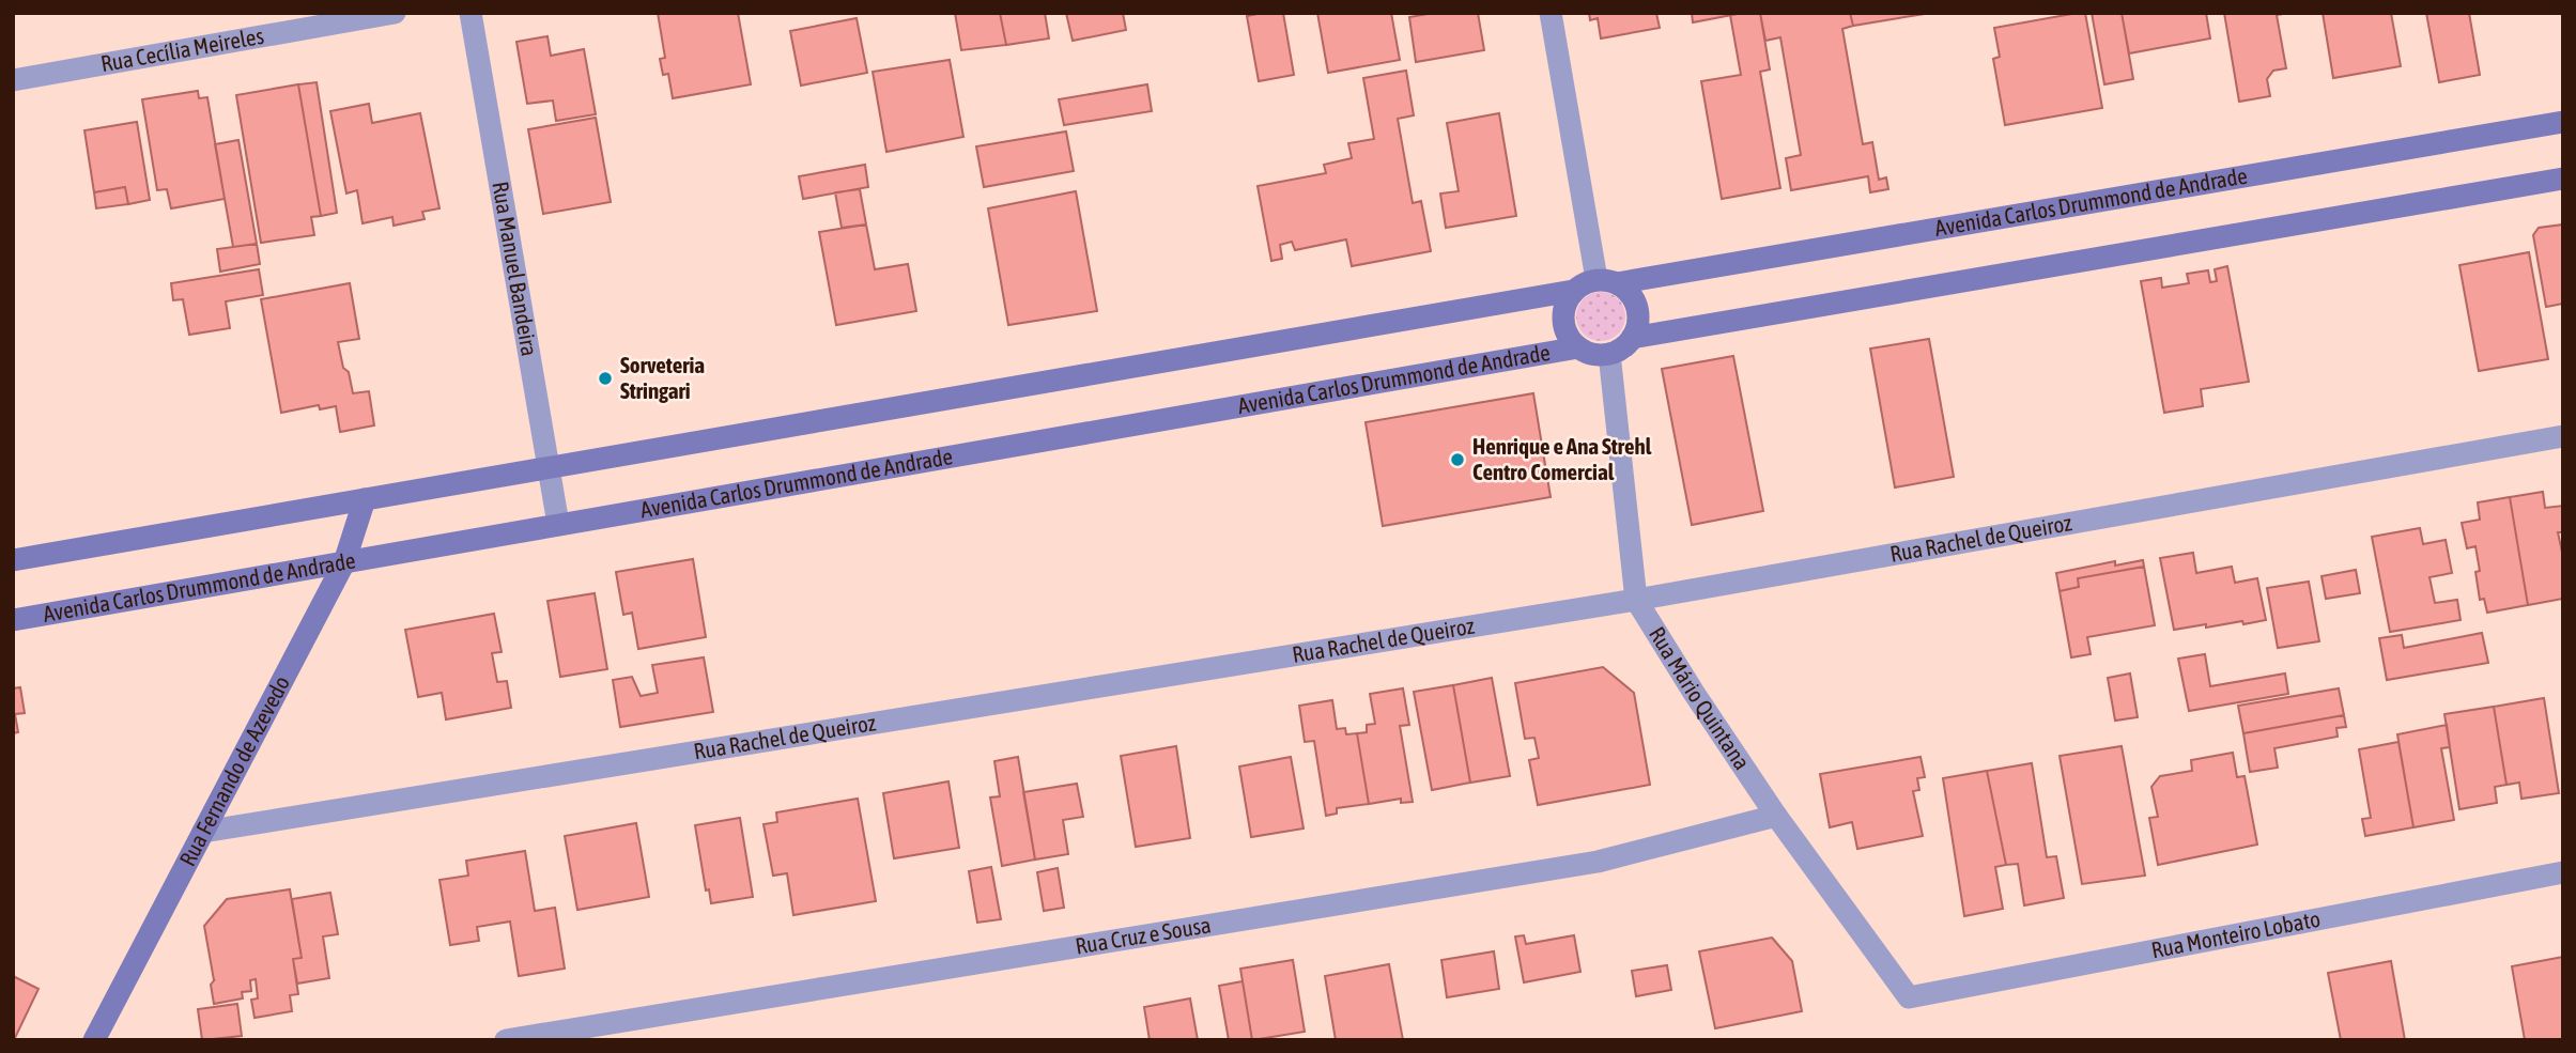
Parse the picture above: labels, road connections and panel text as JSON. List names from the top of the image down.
{
  "streets": {
    "main road": ["Avenida Carlos Drummond de Andrade", "Rua Fernando de Azevedo"],
    "street": [
      "Rua Cecília Meireles",
      "Rua Manuel Bandeira",
      "Rua Rachel de Queiroz",
      "Rua Mário Quintana",
      "Rua Cruz e Sousa",
      "Rua Monteiro Lobato"
    ]
  },
  "crossings": [
    ["Avenida Carlos Drummond de Andrade", "Rua Manuel Bandeira"],
    ["Avenida Carlos Drummond de Andrade", "Rua Mário Quintana"],
    ["Avenida Carlos Drummond de Andrade", "Rua Fernando de Azevedo"],
    ["Rua Rachel de Queiroz", "Rua Mário Quintana"],
    ["Rua Rachel de Queiroz", "Rua Fernando de Azevedo"],
    ["Rua Mário Quintana", "Rua Cruz e Sousa"],
    ["Rua Mário Quintana", "Rua Monteiro Lobato"]
  ],
  "places": ["Sorveteria Stringari", "Henrique e Ana Strehl Centro Comercial"]
}
